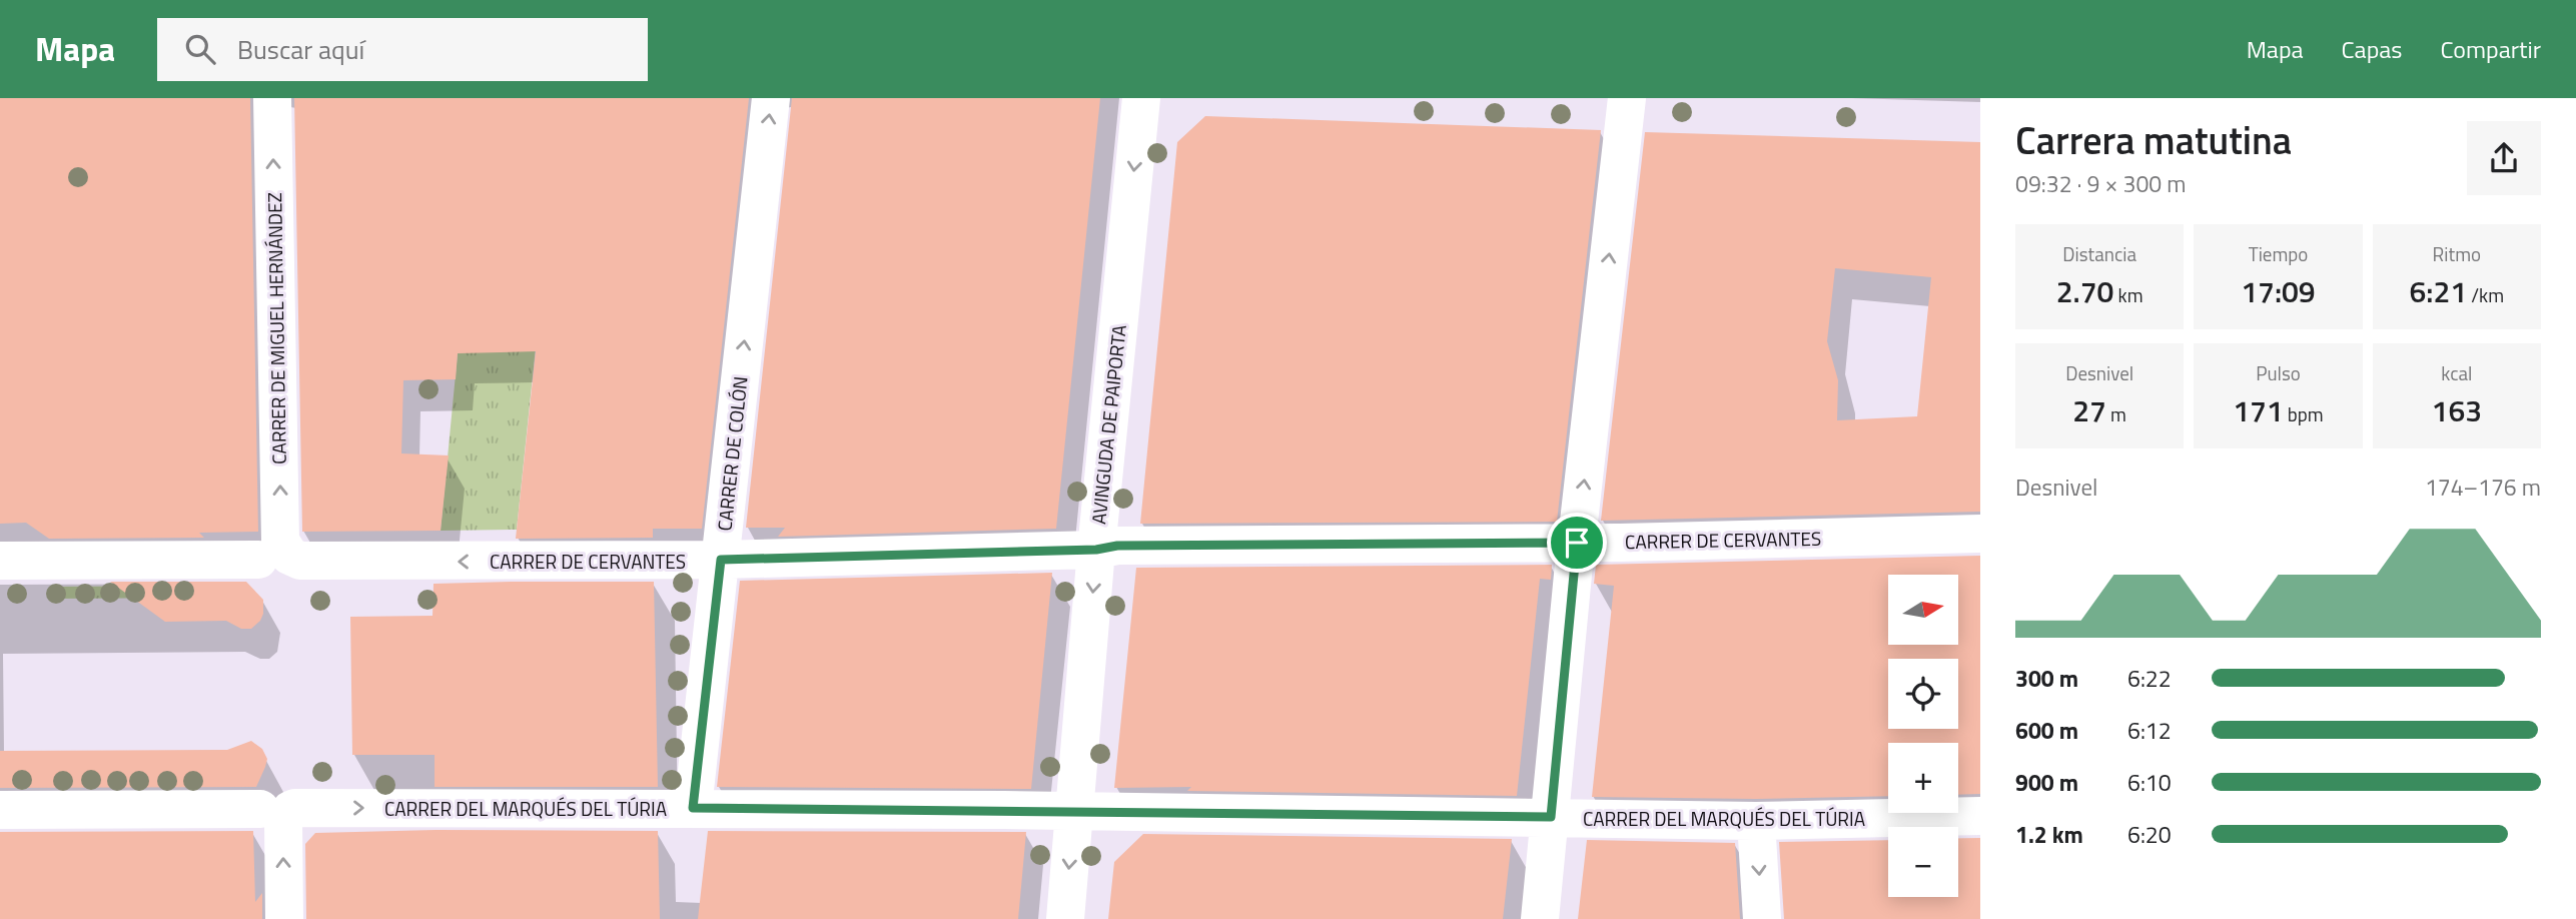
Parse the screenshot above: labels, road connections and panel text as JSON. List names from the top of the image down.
{
  "streets": {
    "street": [
      "CARRER DE MIGUEL HERNÁNDEZ",
      "AVINGUDA DE PAIPORTA",
      "CARRER DE COLÓN",
      "CARRER DE CERVANTES",
      "CARRER DEL MARQUÉS DEL TÚRIA"
    ]
  },
  "crossings": [
    ["CARRER DE MIGUEL HERNÁNDEZ", "CARRER DE CERVANTES"],
    ["AVINGUDA DE PAIPORTA", "CARRER DE CERVANTES"],
    ["AVINGUDA DE PAIPORTA", "CARRER DEL MARQUÉS DEL TÚRIA"],
    ["CARRER DE COLÓN", "CARRER DE CERVANTES"],
    ["CARRER DE COLÓN", "CARRER DEL MARQUÉS DEL TÚRIA"]
  ],
  "one_way": ["CARRER DE MIGUEL HERNÁNDEZ", "AVINGUDA DE PAIPORTA", "CARRER DE COLÓN"],
  "north": "right",
  "page": {
    "header": "Mapa",
    "search": "Buscar aquí",
    "nav": ["Mapa", "Capas", "Compartir"],
    "heading": ["Carrera matutina", "09:32 · 9 × 300 m"],
    "stats": [
      ["Distancia", "2.70 km"],
      ["Tiempo", "17:09"],
      ["Ritmo", "6:21 /km"],
      ["Desnivel", "27 m"],
      ["Pulso", "171 bpm"],
      ["kcal", "163"]
    ],
    "chart": ["Desnivel", "174–176 m"],
    "map_buttons": ["+", "−"],
    "list": [
      {
        "name": "300 m",
        "note": "6:22"
      },
      {
        "name": "600 m",
        "note": "6:12"
      },
      {
        "name": "900 m",
        "note": "6:10"
      },
      {
        "name": "1.2 km",
        "note": "6:20"
      }
    ]
  }
}
